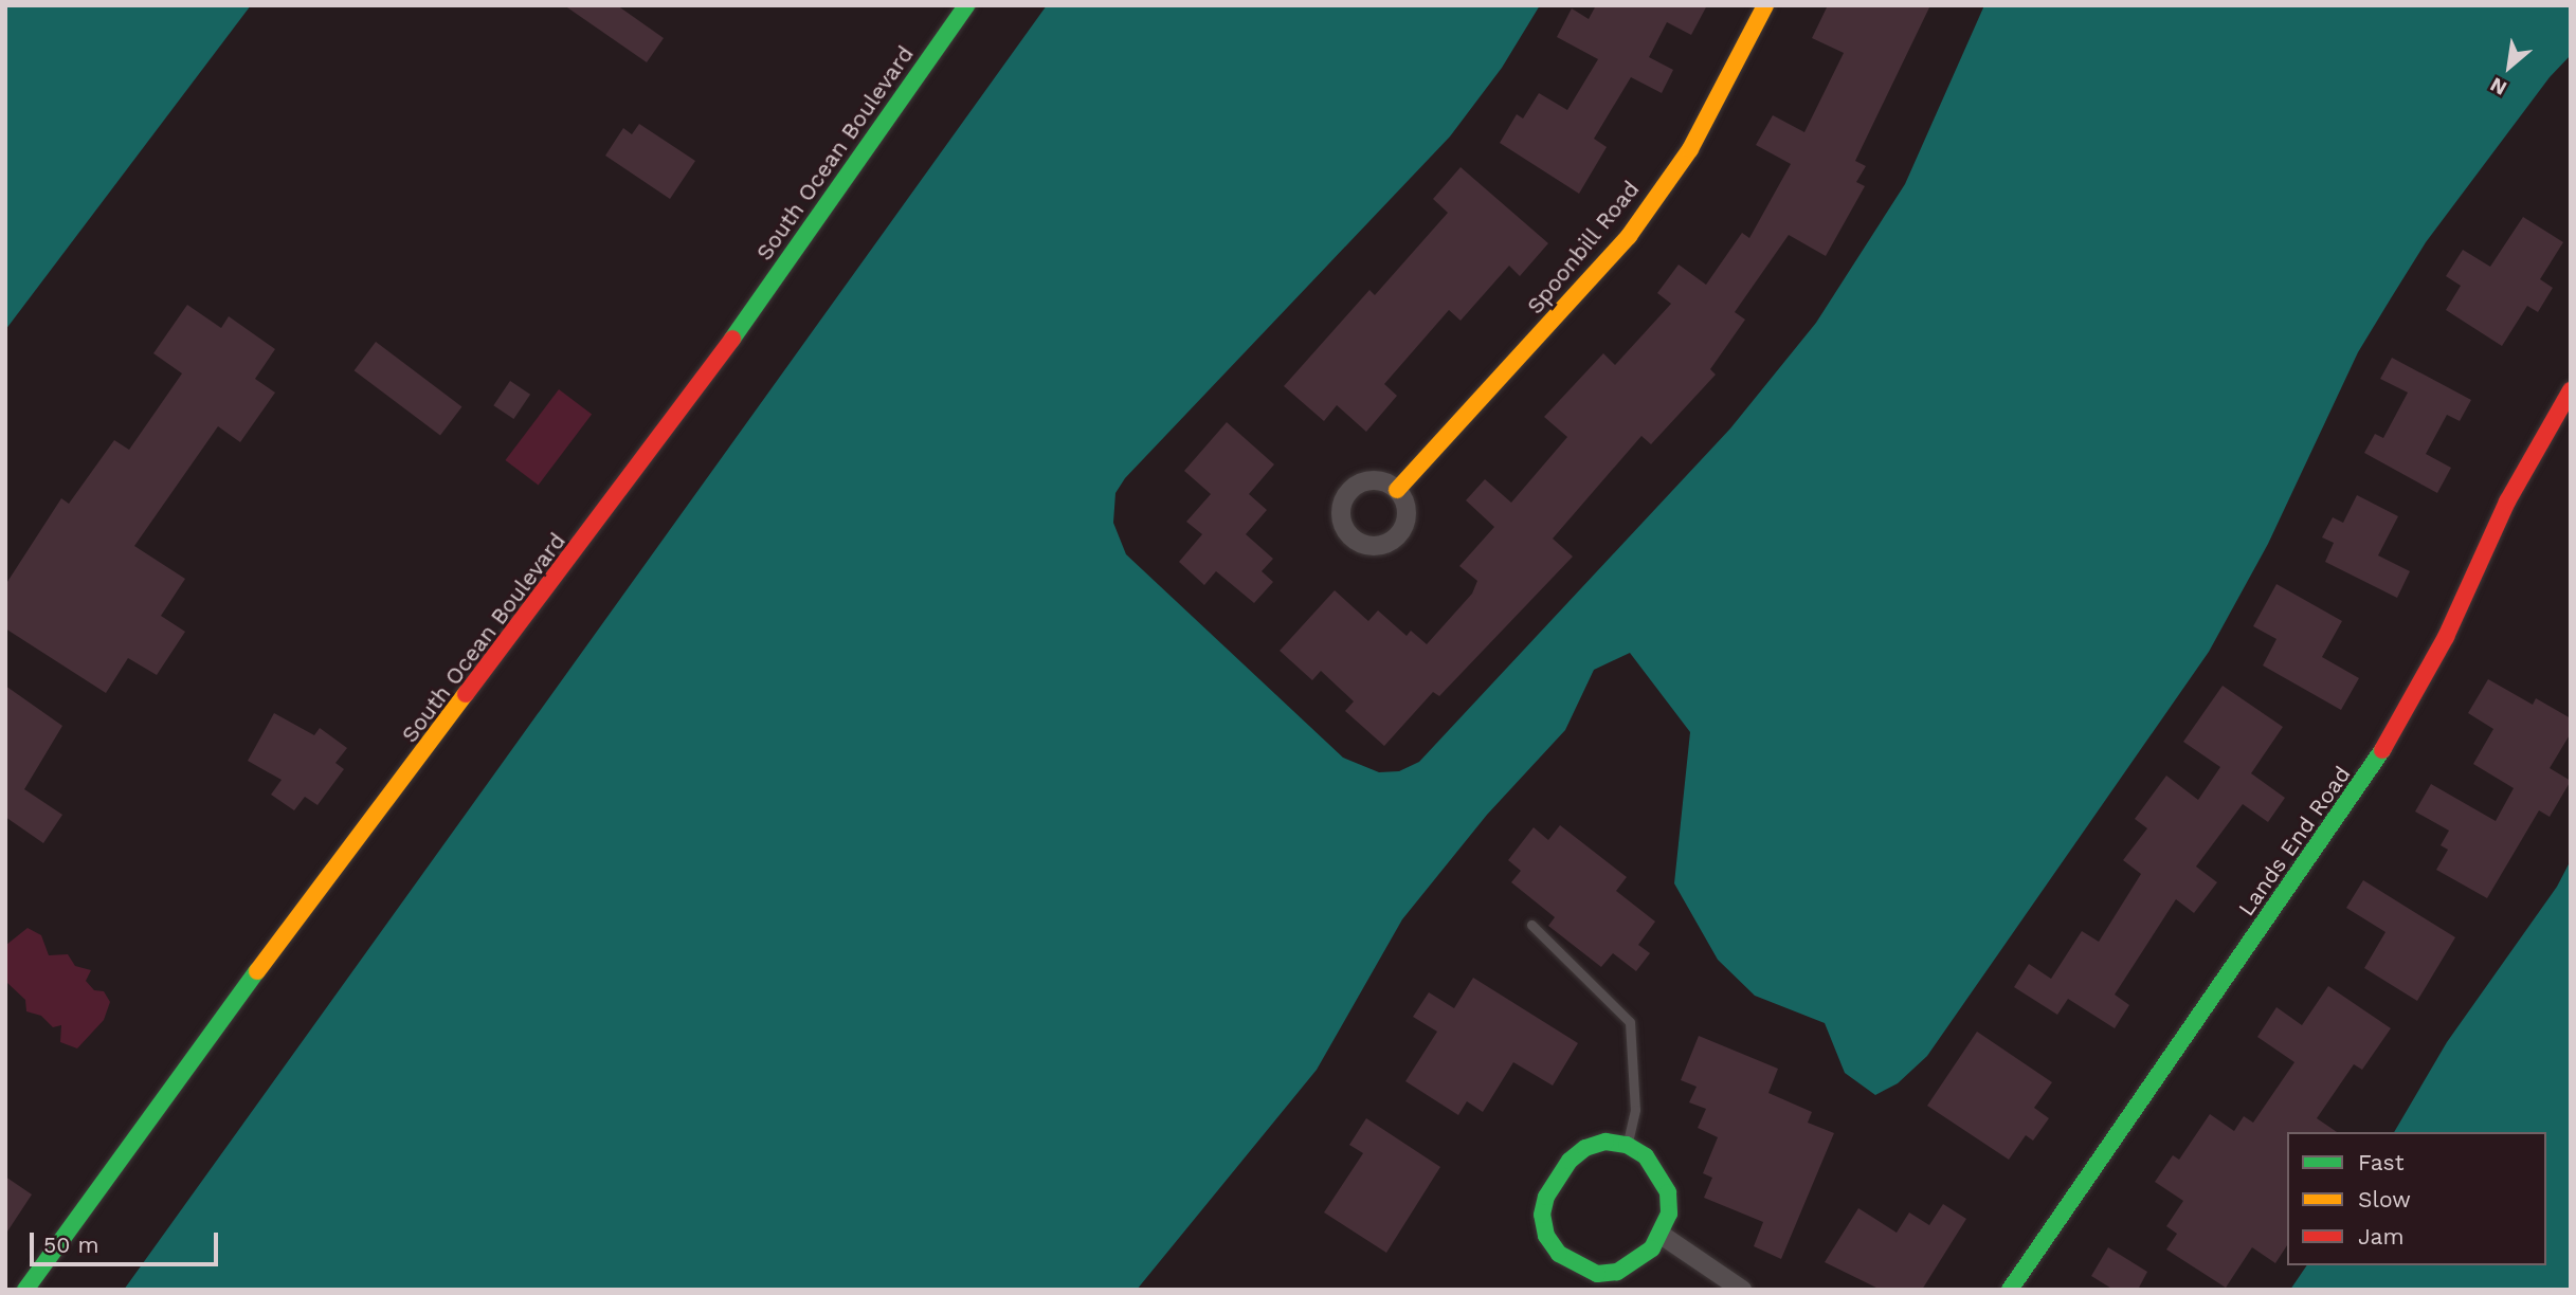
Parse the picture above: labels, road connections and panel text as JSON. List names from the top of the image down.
{
  "streets": {
    "street": ["South Ocean Boulevard", "Spoonbill Road", "Lands End Road"]
  },
  "legend": ["Fast", "Slow", "Jam"],
  "scale_bar": "50 m",
  "north": "bottom left"
}
